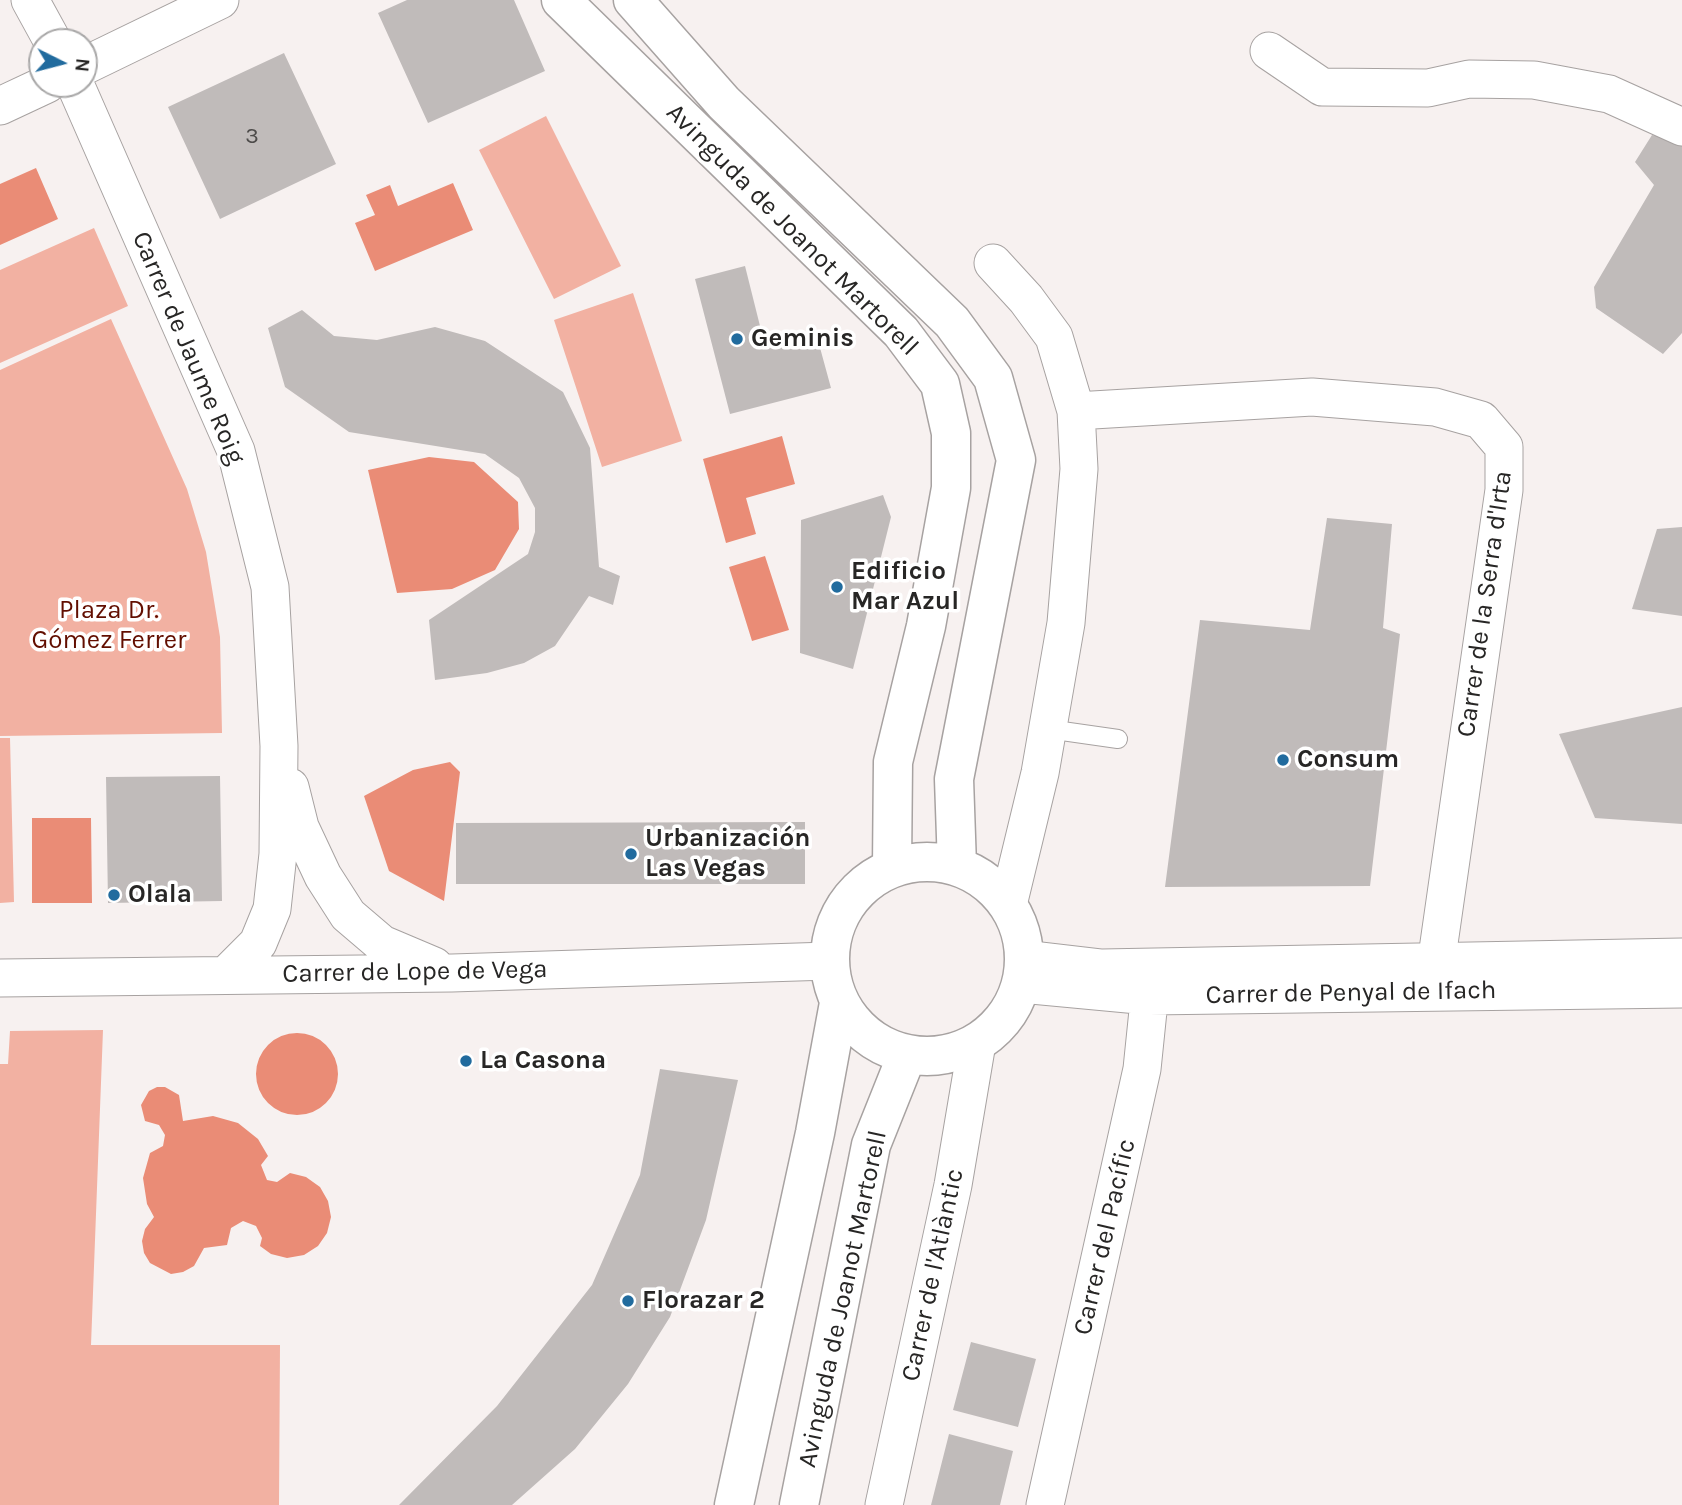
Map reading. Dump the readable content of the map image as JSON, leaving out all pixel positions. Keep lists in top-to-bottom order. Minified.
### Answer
{"streets":{"street":["Avinguda de Joanot Martorell","Carrer de Jaume Roig","Carrer de la Serra d'Irta","Carrer de Lope de Vega","Carrer de Penyal de Ifach","Carrer del Pacífic","Carrer de l'Atlàntic"]},"crossings":[["Avinguda de Joanot Martorell","Carrer de Lope de Vega"],["Avinguda de Joanot Martorell","Carrer de Penyal de Ifach"],["Avinguda de Joanot Martorell","Carrer de l'Atlàntic"],["Carrer de Jaume Roig","Carrer de Lope de Vega"],["Carrer de la Serra d'Irta","Carrer de Penyal de Ifach"],["Carrer de Lope de Vega","Carrer de Penyal de Ifach"],["Carrer de Lope de Vega","Carrer de l'Atlàntic"],["Carrer de Penyal de Ifach","Carrer del Pacífic"],["Carrer de Penyal de Ifach","Carrer de l'Atlàntic"]],"parks":["Plaza Dr. Gómez Ferrer"],"places":["Geminis","Edificio Mar Azul","Consum","Urbanización Las Vegas","Olala","La Casona","Florazar 2"],"house_numbers":["3"],"north":"right"}
